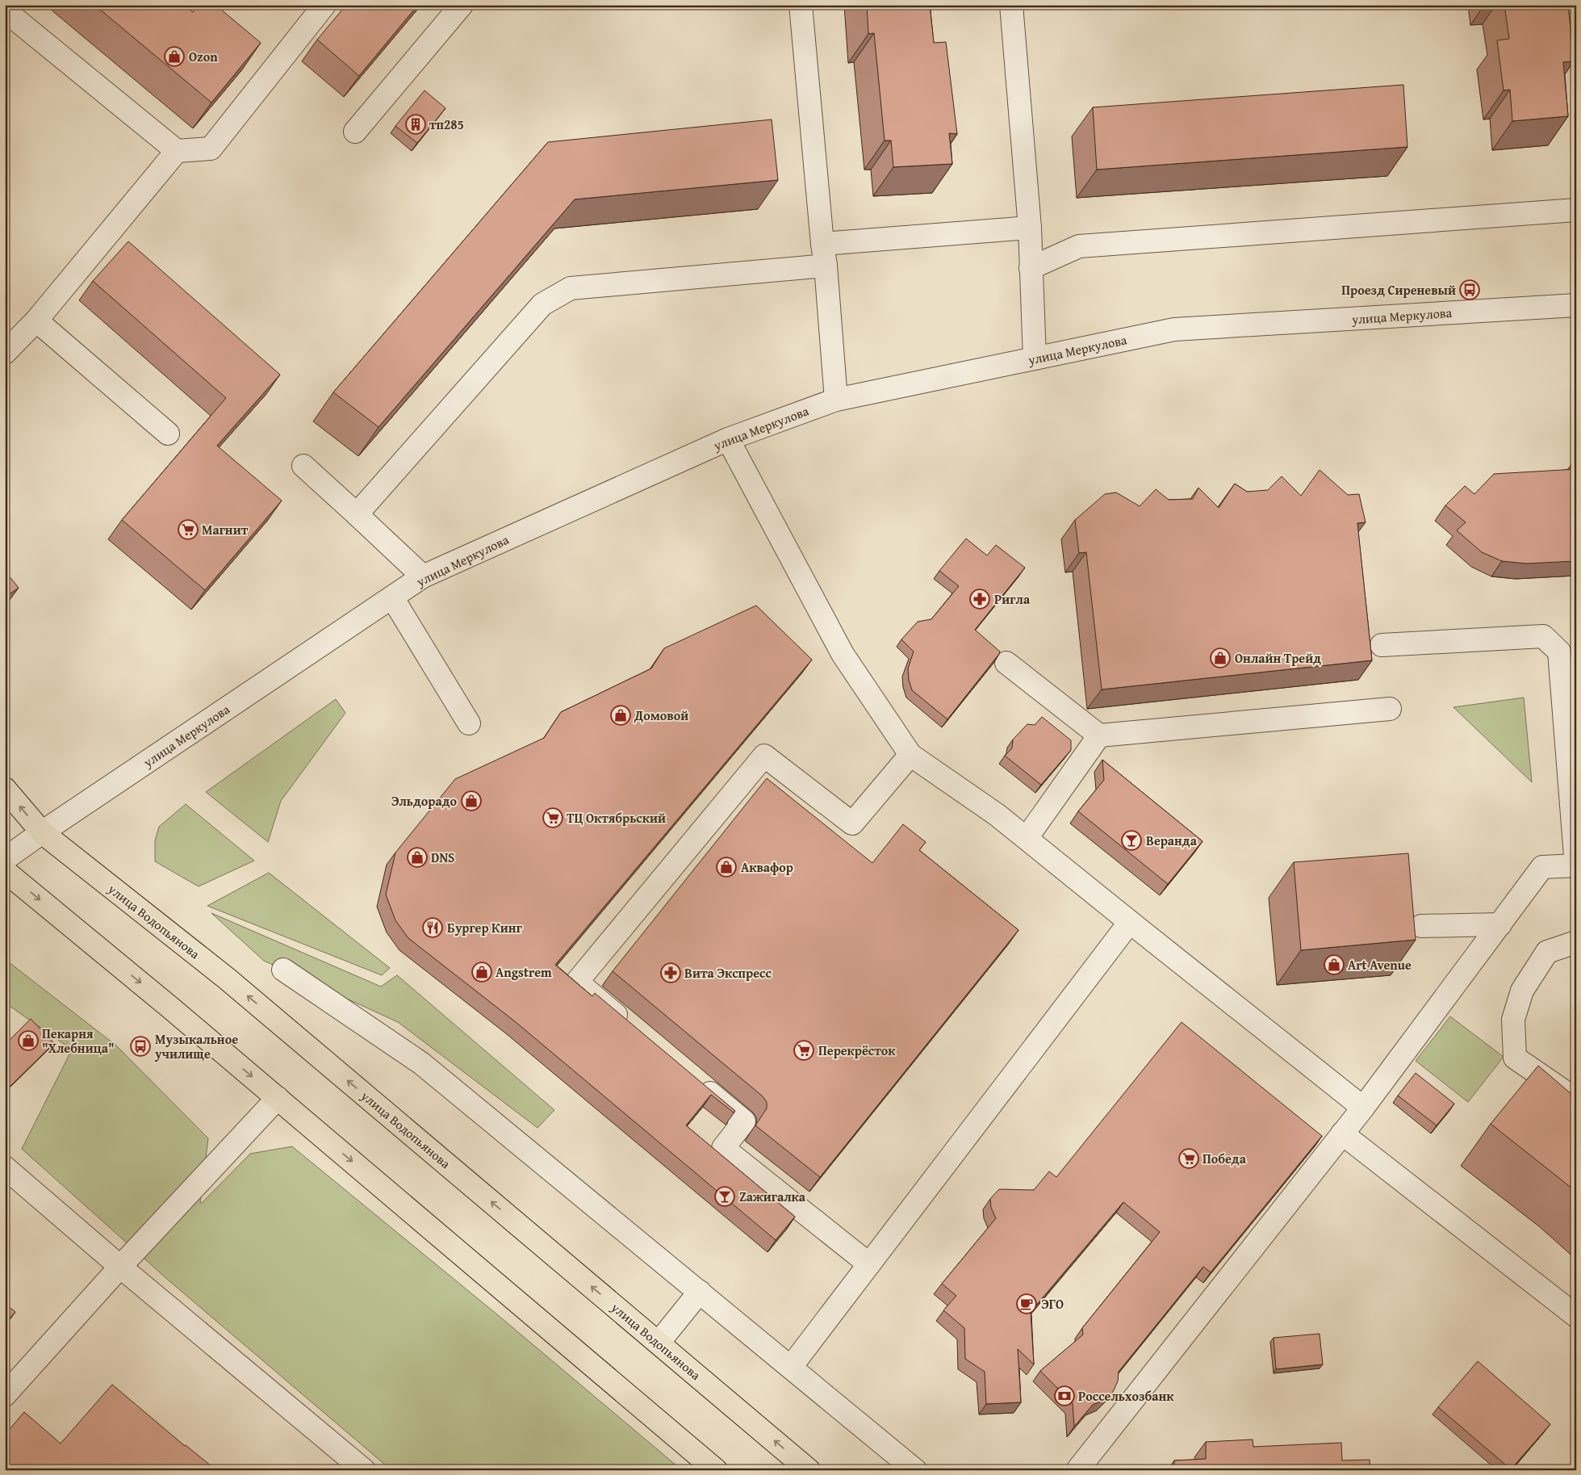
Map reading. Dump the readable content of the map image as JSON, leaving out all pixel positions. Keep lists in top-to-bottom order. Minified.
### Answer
{"streets":{"main road":["улица Водопьянова"],"street":["улица Меркулова"]},"crossings":[["улица Меркулова","улица Водопьянова"]],"places":{"shop":["Ozon","Онлайн Трейд","Домовой","Эльдорадо","DNS","Аквафор","Art Avenue","Angstrem","Пекарня \"Хлебница\""],"building":["тп285"],"bus stop":["Проезд Сиреневый","Музыкальное училище"],"supermarket":["Магнит","ТЦ Октябрьский","Перекрёсток","Победа"],"pharmacy":["Ригла","Вита Экспресс"],"bar":["Веранда","Zажигалка"],"restaurant":["Бургер Кинг"],"cafe":["ЭГО"],"bank":["Россельхозбанк"]}}
